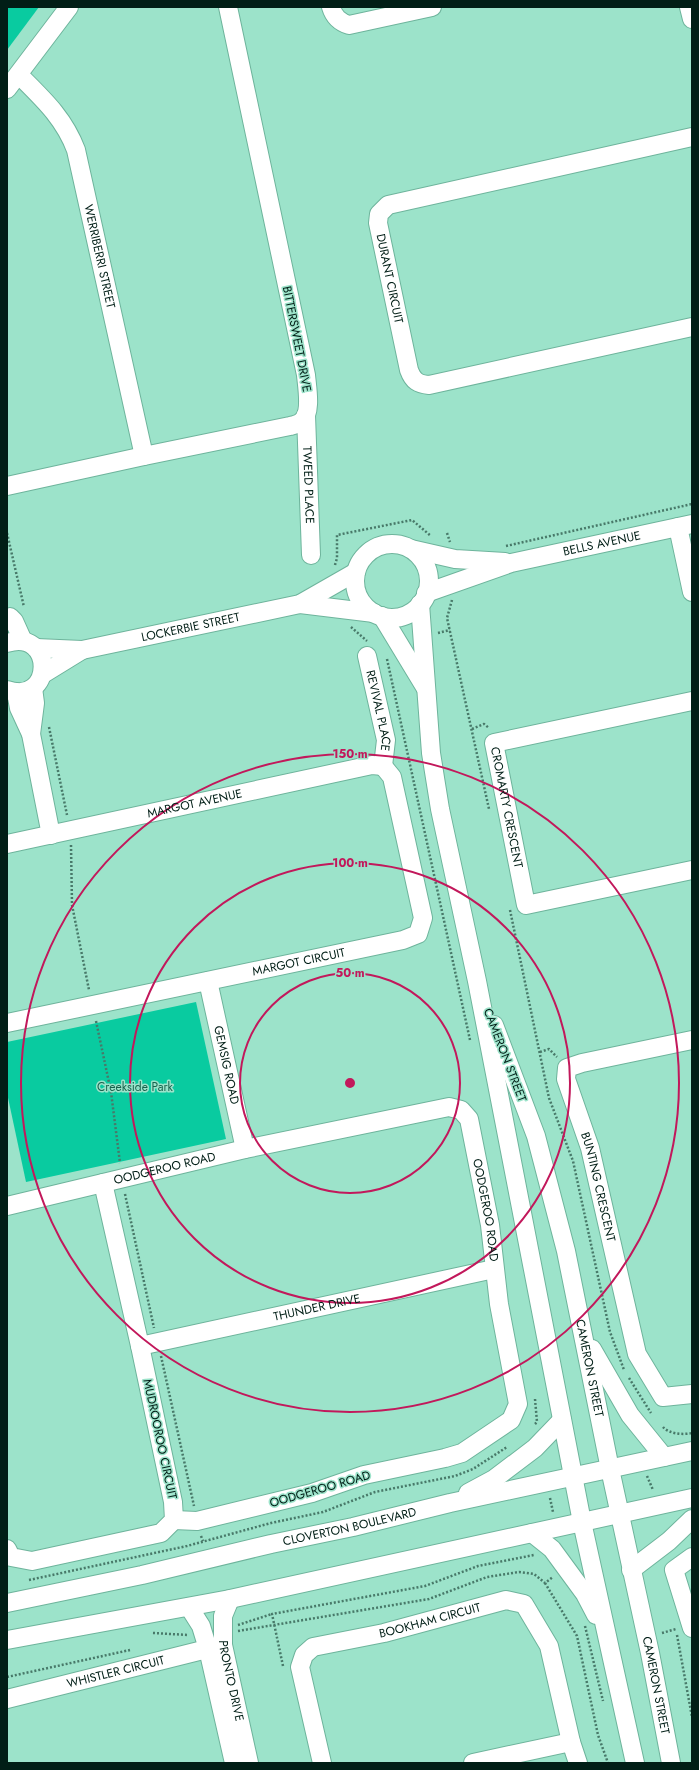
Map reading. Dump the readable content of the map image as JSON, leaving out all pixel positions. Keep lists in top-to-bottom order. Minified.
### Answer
{"streets":{"street":["WERRIBERRI STREET","DURANT CIRCUIT","BITTERSWEET DRIVE","TWEED PLACE","BELLS AVENUE","LOCKERBIE STREET","REVIVAL PLACE","MARGOT AVENUE","CROMARTY CRESCENT","MARGOT CIRCUIT","CAMERON STREET","GEMSIG ROAD","OODGEROO ROAD","BUNTING CRESCENT","THUNDER DRIVE","MUDROOROO CIRCUIT","CLOVERTON BOULEVARD","BOOKHAM CIRCUIT","WHISTLER CIRCUIT","PRONTO DRIVE"]},"crossings":[["BITTERSWEET DRIVE","TWEED PLACE"],["REVIVAL PLACE","MARGOT AVENUE"],["REVIVAL PLACE","MARGOT CIRCUIT"],["MARGOT AVENUE","MARGOT CIRCUIT"],["MARGOT CIRCUIT","GEMSIG ROAD"],["CAMERON STREET","CLOVERTON BOULEVARD"],["GEMSIG ROAD","OODGEROO ROAD"],["OODGEROO ROAD","THUNDER DRIVE"],["OODGEROO ROAD","MUDROOROO CIRCUIT"],["THUNDER DRIVE","MUDROOROO CIRCUIT"],["WHISTLER CIRCUIT","PRONTO DRIVE"]],"parks":["Creekside Park"],"rings":["150 m","100 m","50 m"]}
